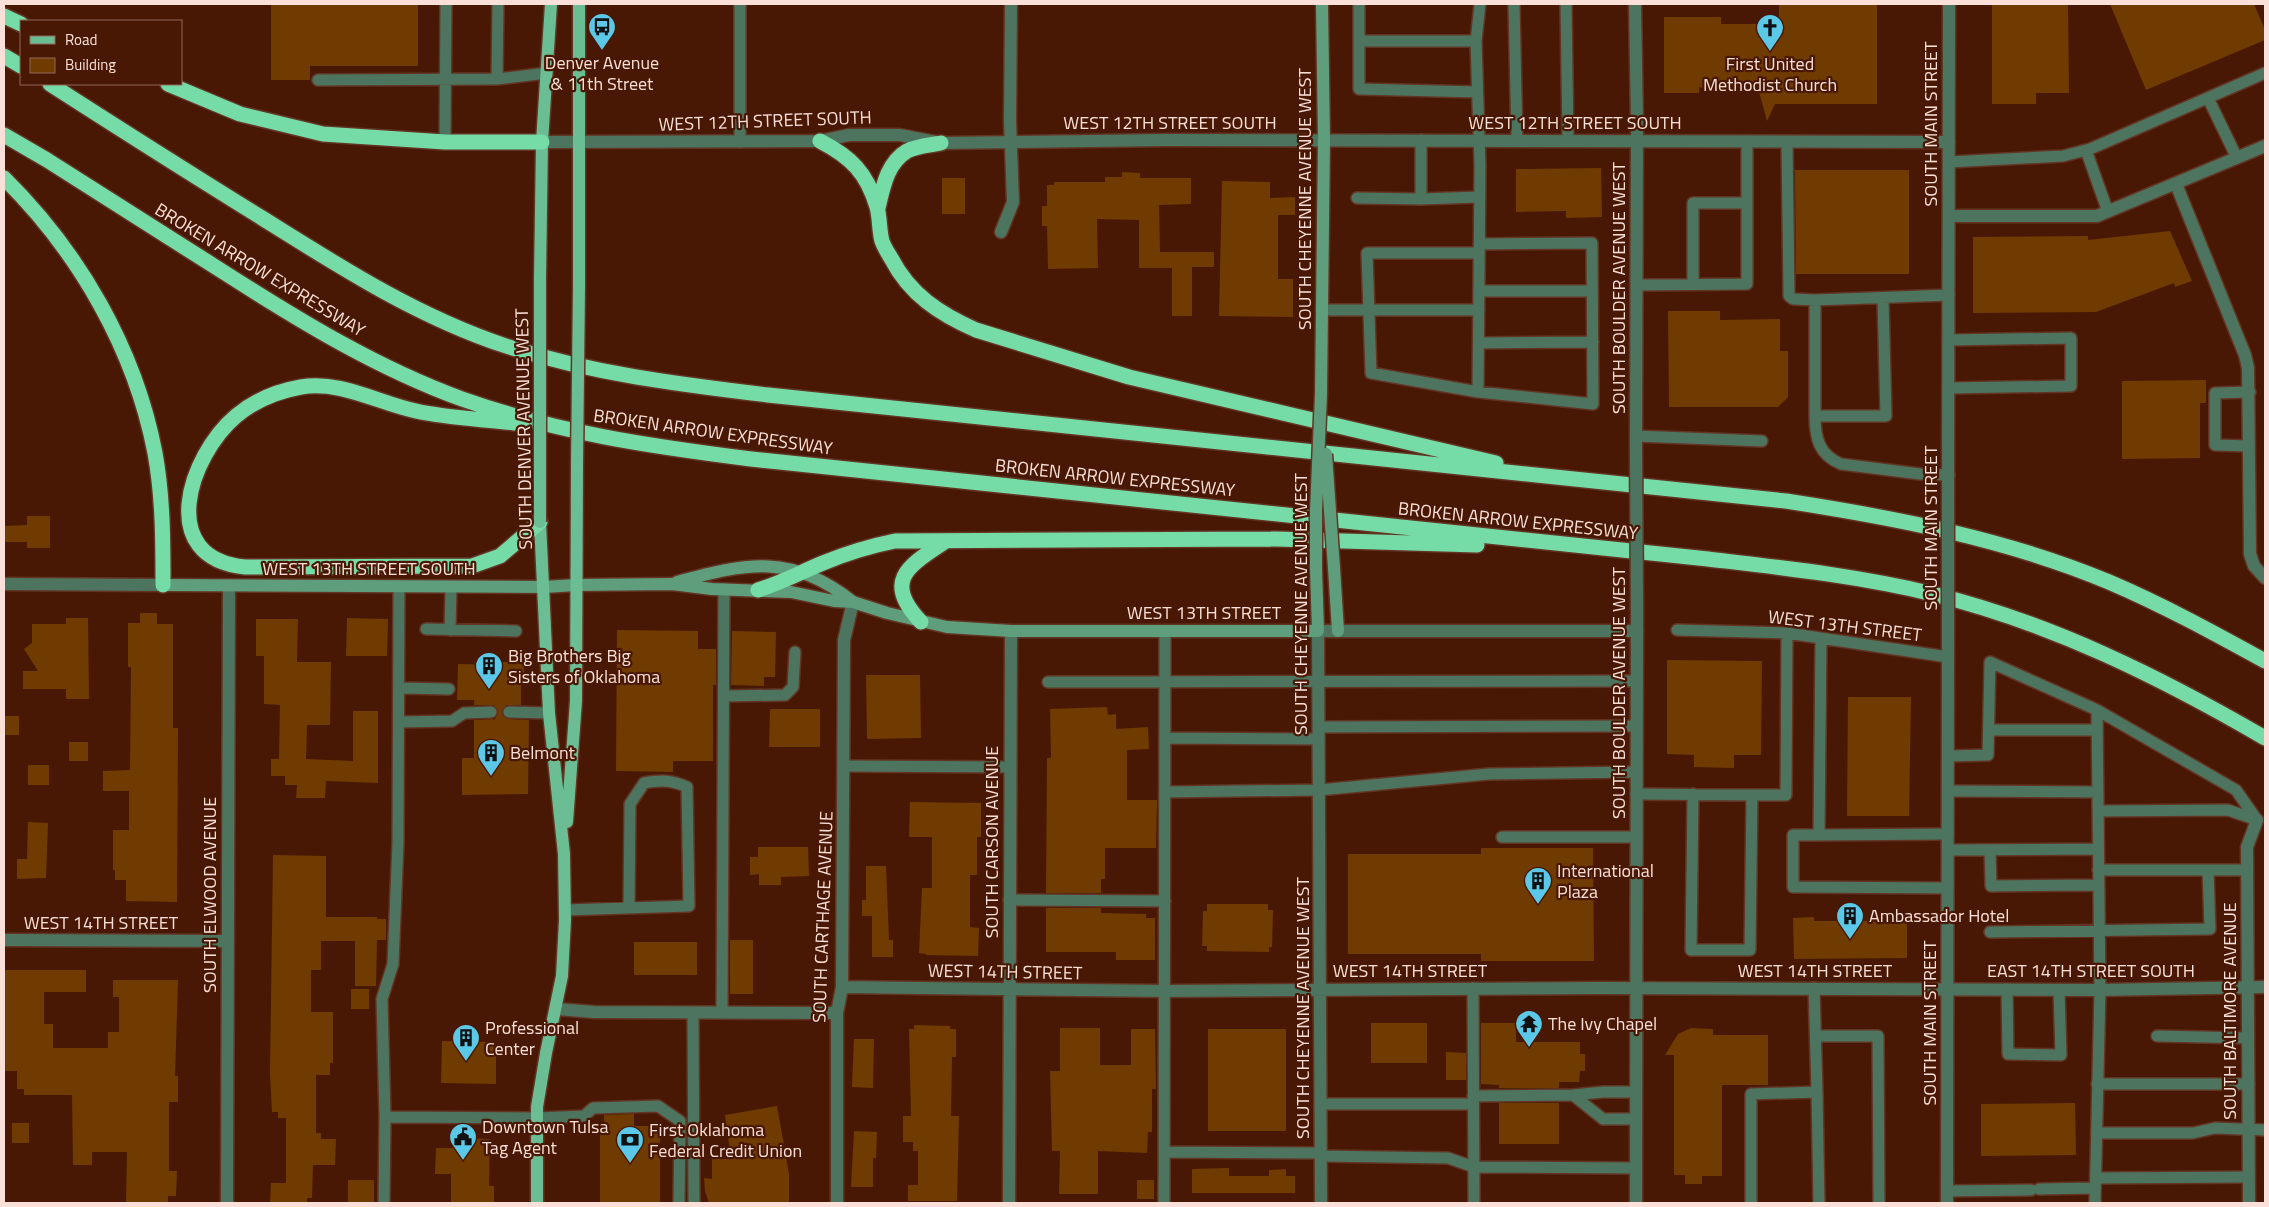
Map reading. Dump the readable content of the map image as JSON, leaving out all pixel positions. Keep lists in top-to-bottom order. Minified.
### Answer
{"streets":{"highway":["BROKEN ARROW EXPRESSWAY"],"main road":["SOUTH CHEYENNE AVENUE WEST","SOUTH DENVER AVENUE WEST","WEST 13TH STREET SOUTH","WEST 13TH STREET"],"street":["WEST 12TH STREET SOUTH","SOUTH MAIN STREET","SOUTH BOULDER AVENUE WEST","SOUTH CARSON AVENUE","SOUTH ELWOOD AVENUE","SOUTH CARTHAGE AVENUE","WEST 14TH STREET","EAST 14TH STREET SOUTH","SOUTH BALTIMORE AVENUE"]},"crossings":[["WEST 12TH STREET SOUTH","SOUTH MAIN STREET"],["WEST 12TH STREET SOUTH","SOUTH CHEYENNE AVENUE WEST"],["WEST 12TH STREET SOUTH","SOUTH BOULDER AVENUE WEST"],["WEST 12TH STREET SOUTH","SOUTH DENVER AVENUE WEST"],["SOUTH MAIN STREET","WEST 13TH STREET"],["SOUTH MAIN STREET","WEST 14TH STREET"],["SOUTH MAIN STREET","EAST 14TH STREET SOUTH"],["SOUTH CHEYENNE AVENUE WEST","WEST 13TH STREET"],["SOUTH CHEYENNE AVENUE WEST","WEST 14TH STREET"],["SOUTH BOULDER AVENUE WEST","WEST 13TH STREET"],["SOUTH BOULDER AVENUE WEST","WEST 14TH STREET"],["SOUTH DENVER AVENUE WEST","WEST 13TH STREET SOUTH"],["WEST 13TH STREET SOUTH","SOUTH ELWOOD AVENUE"],["WEST 13TH STREET","SOUTH CARSON AVENUE"],["SOUTH CARSON AVENUE","WEST 14TH STREET"],["SOUTH ELWOOD AVENUE","WEST 14TH STREET"],["SOUTH CARTHAGE AVENUE","WEST 14TH STREET"],["WEST 14TH STREET","EAST 14TH STREET SOUTH"],["EAST 14TH STREET SOUTH","SOUTH BALTIMORE AVENUE"]],"places":{"bus stop":["Denver Avenue & 11th Street"],"church":["First United Methodist Church"],"building":["Big Brothers Big Sisters of Oklahoma","Belmont","International Plaza","Ambassador Hotel","Professional Center"],"temple":["The Ivy Chapel"],"public building":["Downtown Tulsa Tag Agent"],"bank":["First Oklahoma Federal Credit Union"]},"legend":["Road","Building"]}
